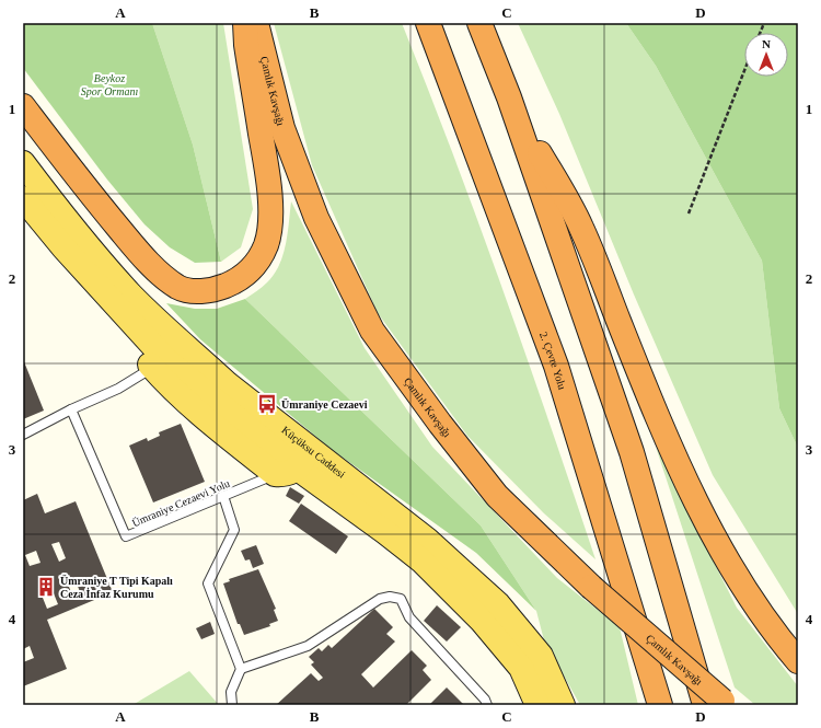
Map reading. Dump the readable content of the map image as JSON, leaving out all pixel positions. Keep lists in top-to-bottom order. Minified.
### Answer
{"streets":{"highway":["Çamlık Kavşağı","2. Çevre Yolu"],"main road":["Küçüksu Caddesi"],"lane":["Ümraniye Cezaevi Yolu"]},"parks":["Beykoz Spor Ormanı"],"places":{"bus stop":["Ümraniye Cezaevi"],"building":["Ümraniye T Tipi Kapalı Ceza İnfaz Kurumu"]},"north":"top","grid":{"columns":["A","B","C","D"],"rows":["1","2","3","4"]}}
